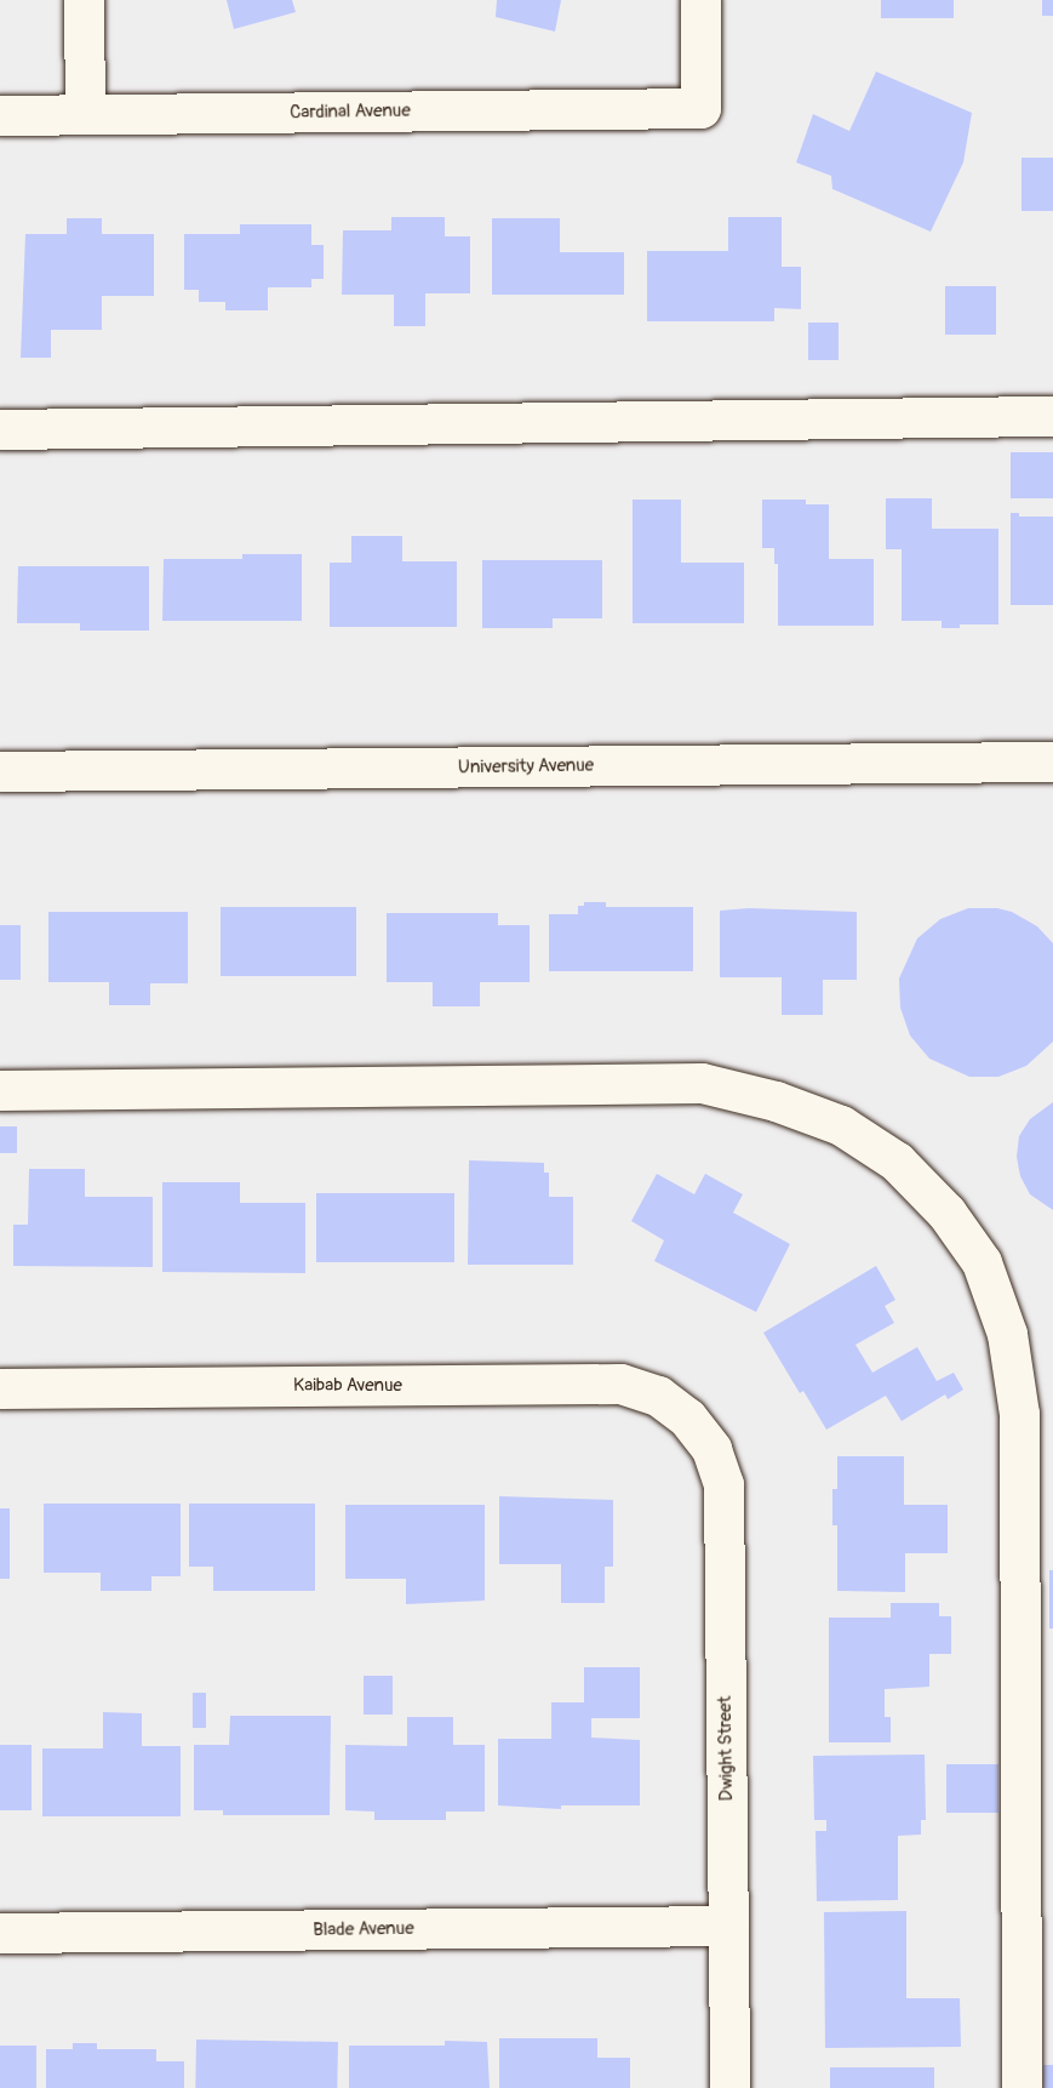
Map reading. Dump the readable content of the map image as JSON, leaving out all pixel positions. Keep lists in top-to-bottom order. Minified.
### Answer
{"streets":{"street":["Cardinal Avenue","University Avenue","Kaibab Avenue","Dwight Street","Blade Avenue"]},"crossings":[["Kaibab Avenue","Dwight Street"],["Dwight Street","Blade Avenue"]]}
